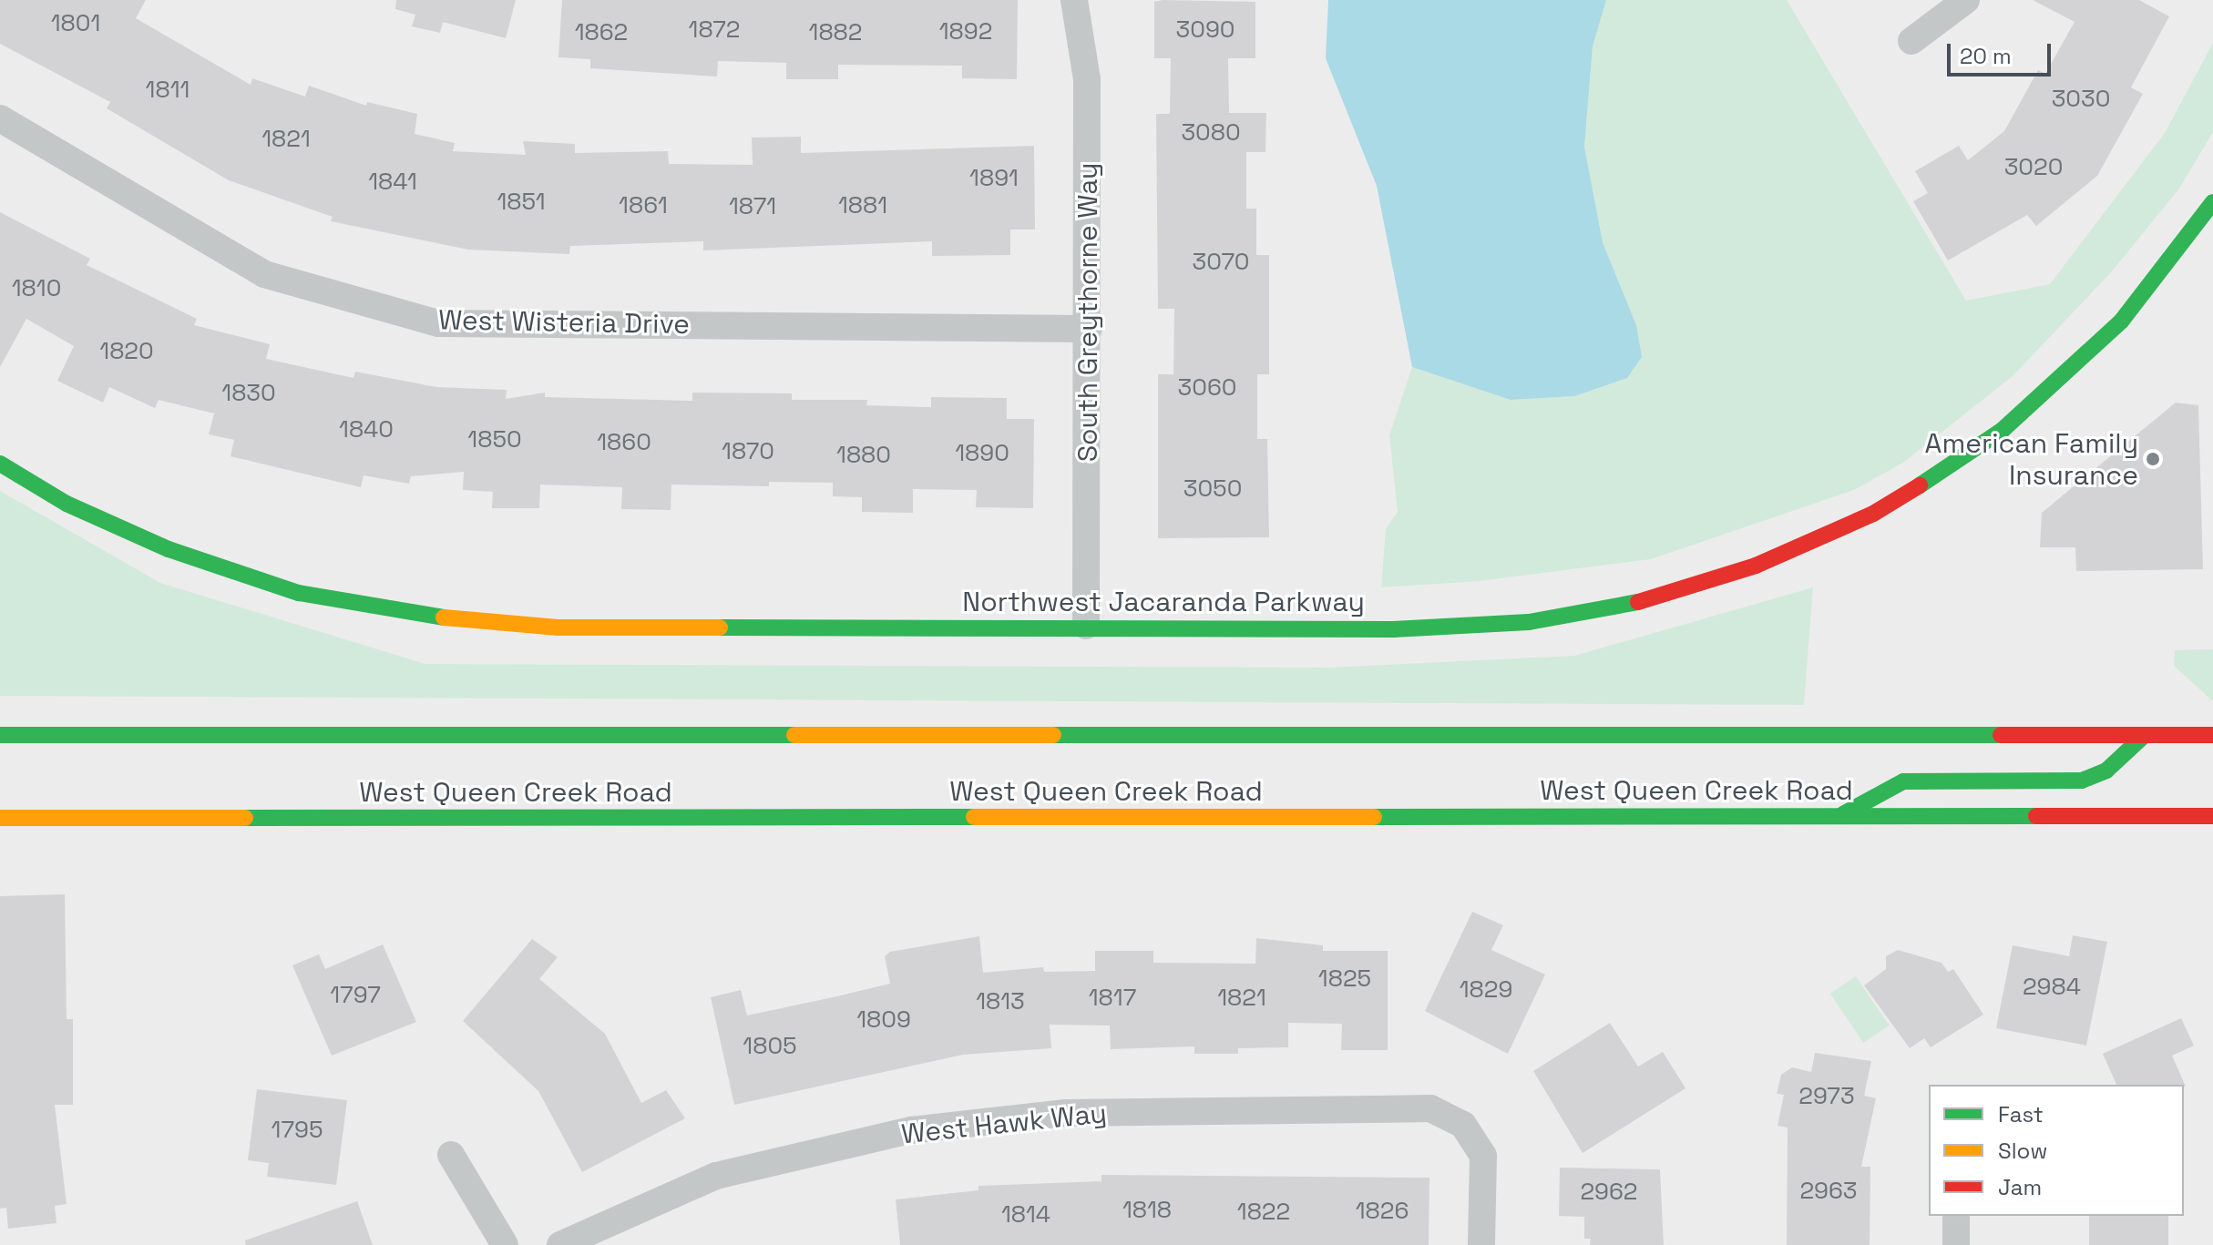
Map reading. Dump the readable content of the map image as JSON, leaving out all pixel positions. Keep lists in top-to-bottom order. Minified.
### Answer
{"streets":{"main road":["Northwest Jacaranda Parkway","West Queen Creek Road"],"street":["South Greythorne Way","West Wisteria Drive","West Hawk Way"]},"crossings":[["South Greythorne Way","West Wisteria Drive"],["South Greythorne Way","Northwest Jacaranda Parkway"]],"places":["American Family Insurance"],"house_numbers":["1801","1872","3090","1892","1862","1882","1811","3030","3080","1821","3020","1891","1841","1851","1861","1881","1871","3070","1810","1820","3060","1830","1840","1850","1860","1870","1890","1880","3050","1825","2984","1829","1797","1817","1821","1813","1809","1805","2973","1795","2963","2962","1818","1826","1822","1814"],"legend":["Fast","Slow","Jam"],"scale_bar":"20 m"}
